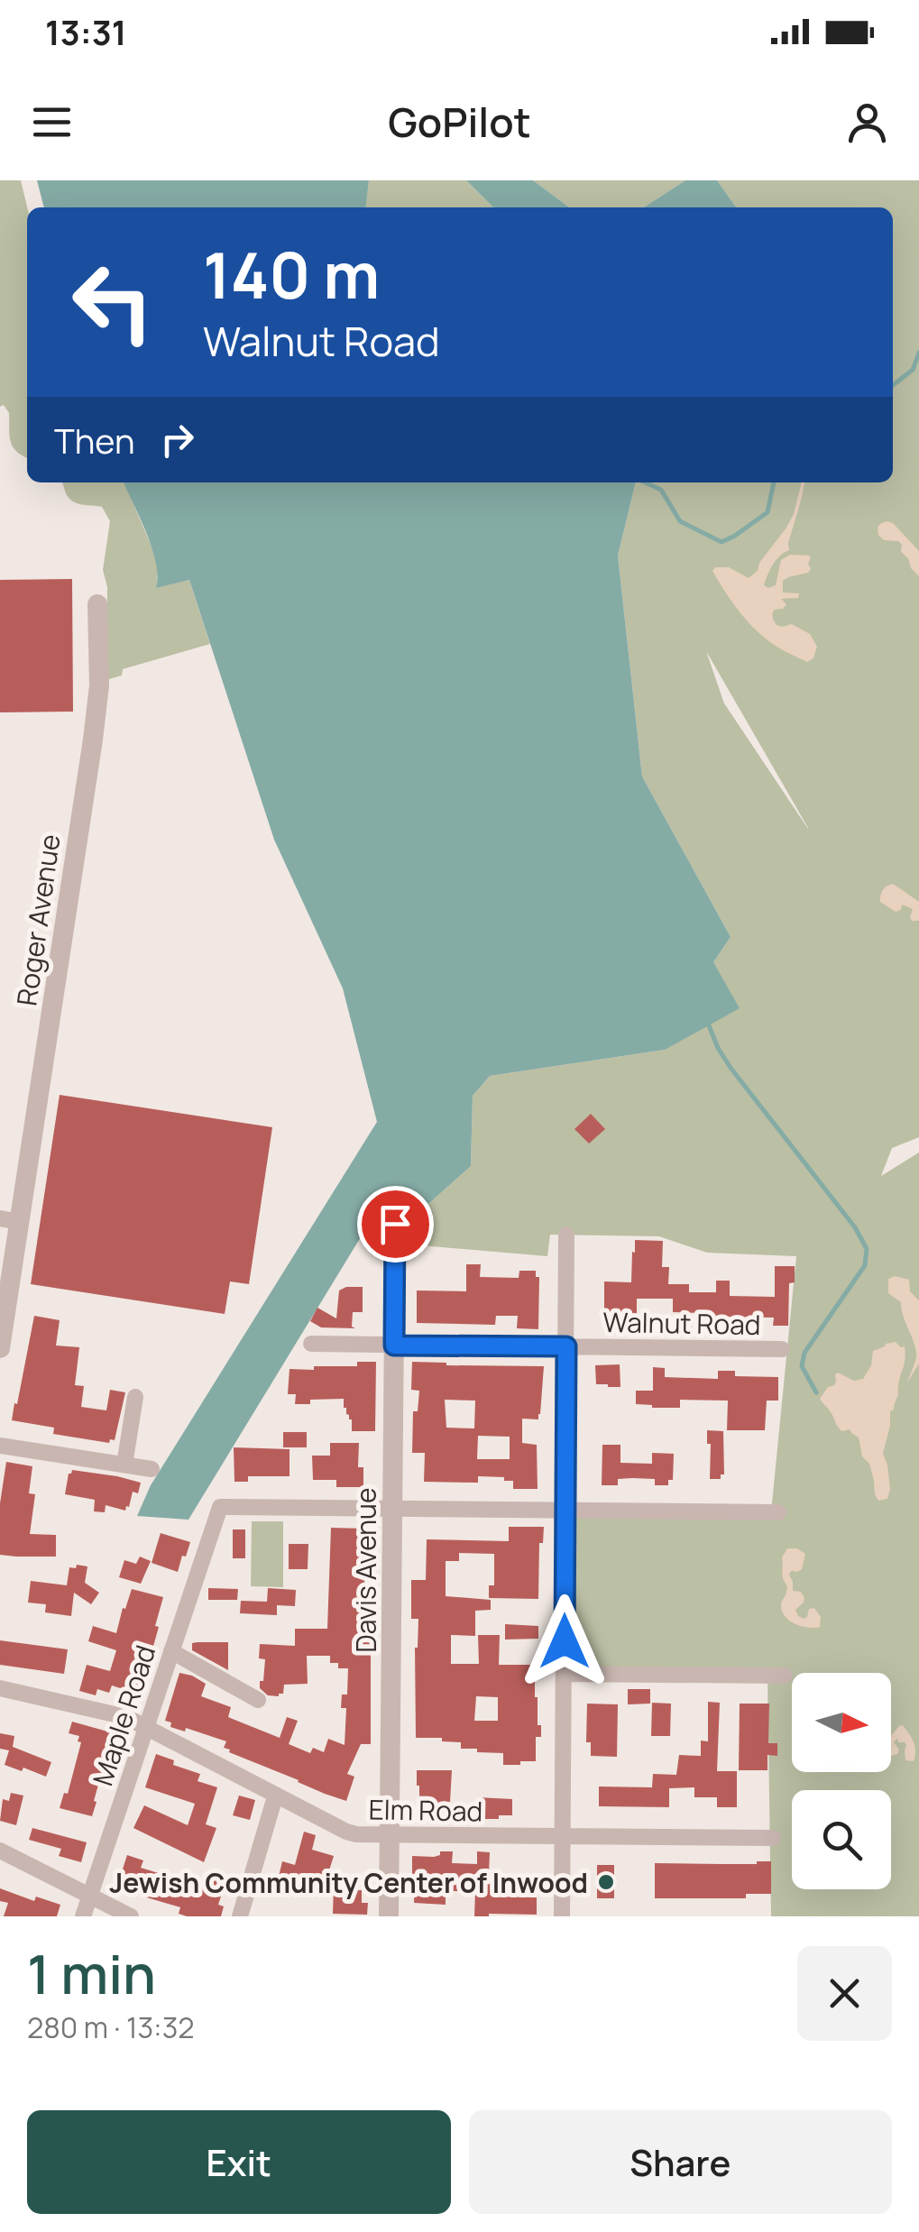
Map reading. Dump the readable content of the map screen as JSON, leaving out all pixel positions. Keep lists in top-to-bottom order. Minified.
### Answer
{"streets":{"street":["Roger Avenue","Walnut Road","Davis Avenue","Maple Road","Elm Road"]},"crossings":[["Walnut Road","Davis Avenue"],["Davis Avenue","Maple Road"],["Davis Avenue","Elm Road"],["Maple Road","Elm Road"]],"places":["Jewish Community Center of Inwood"],"north":"right","page":{"status":"13:31","header":"GoPilot","turn":["140 m","Walnut Road"],"then":"Then","heading":["1 min","280 m · 13:32"],"buttons":["Exit","Share"]}}
